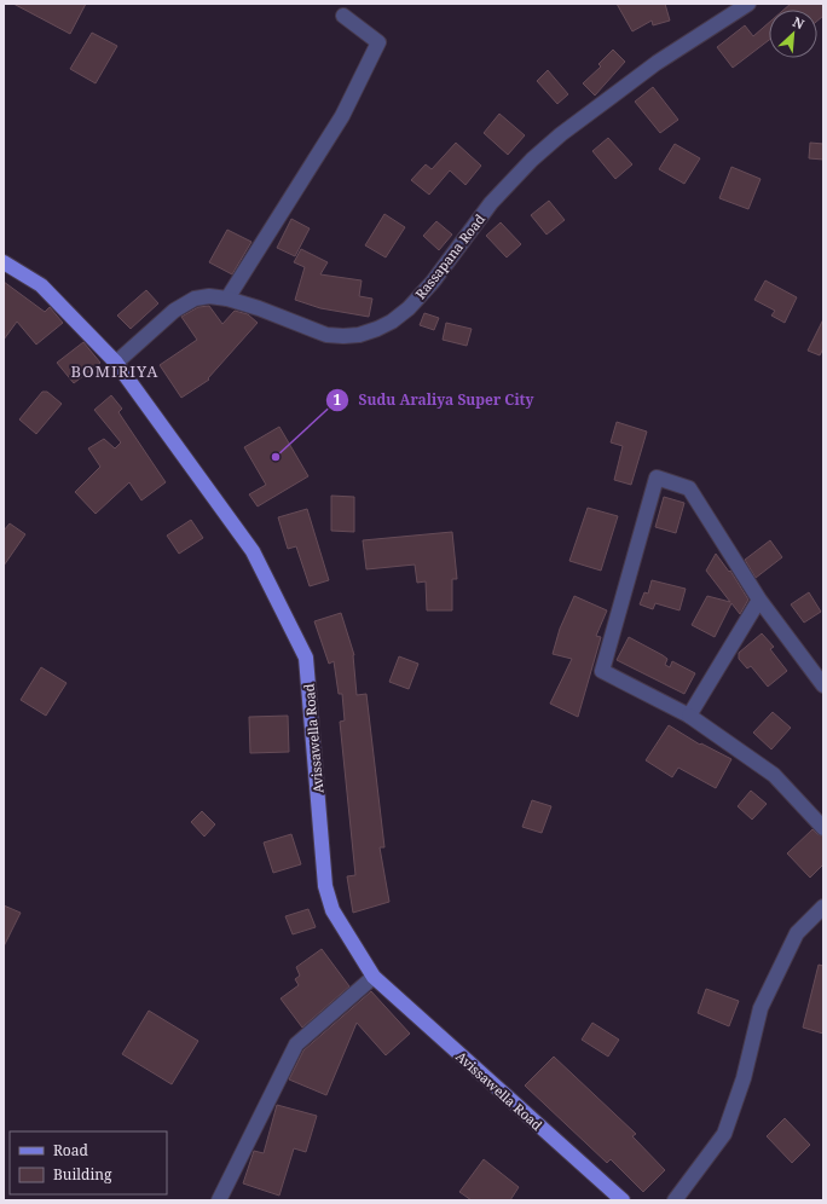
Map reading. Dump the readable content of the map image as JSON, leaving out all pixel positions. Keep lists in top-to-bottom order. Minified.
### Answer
{"streets":{"main road":["Avissawella Road"],"street":["Rassapana Road"]},"crossings":[["Rassapana Road","Avissawella Road"]],"districts":["BOMIRIYA"],"places":["Sudu Araliya Super City"],"legend":["Road","Building"],"north":"top right"}
